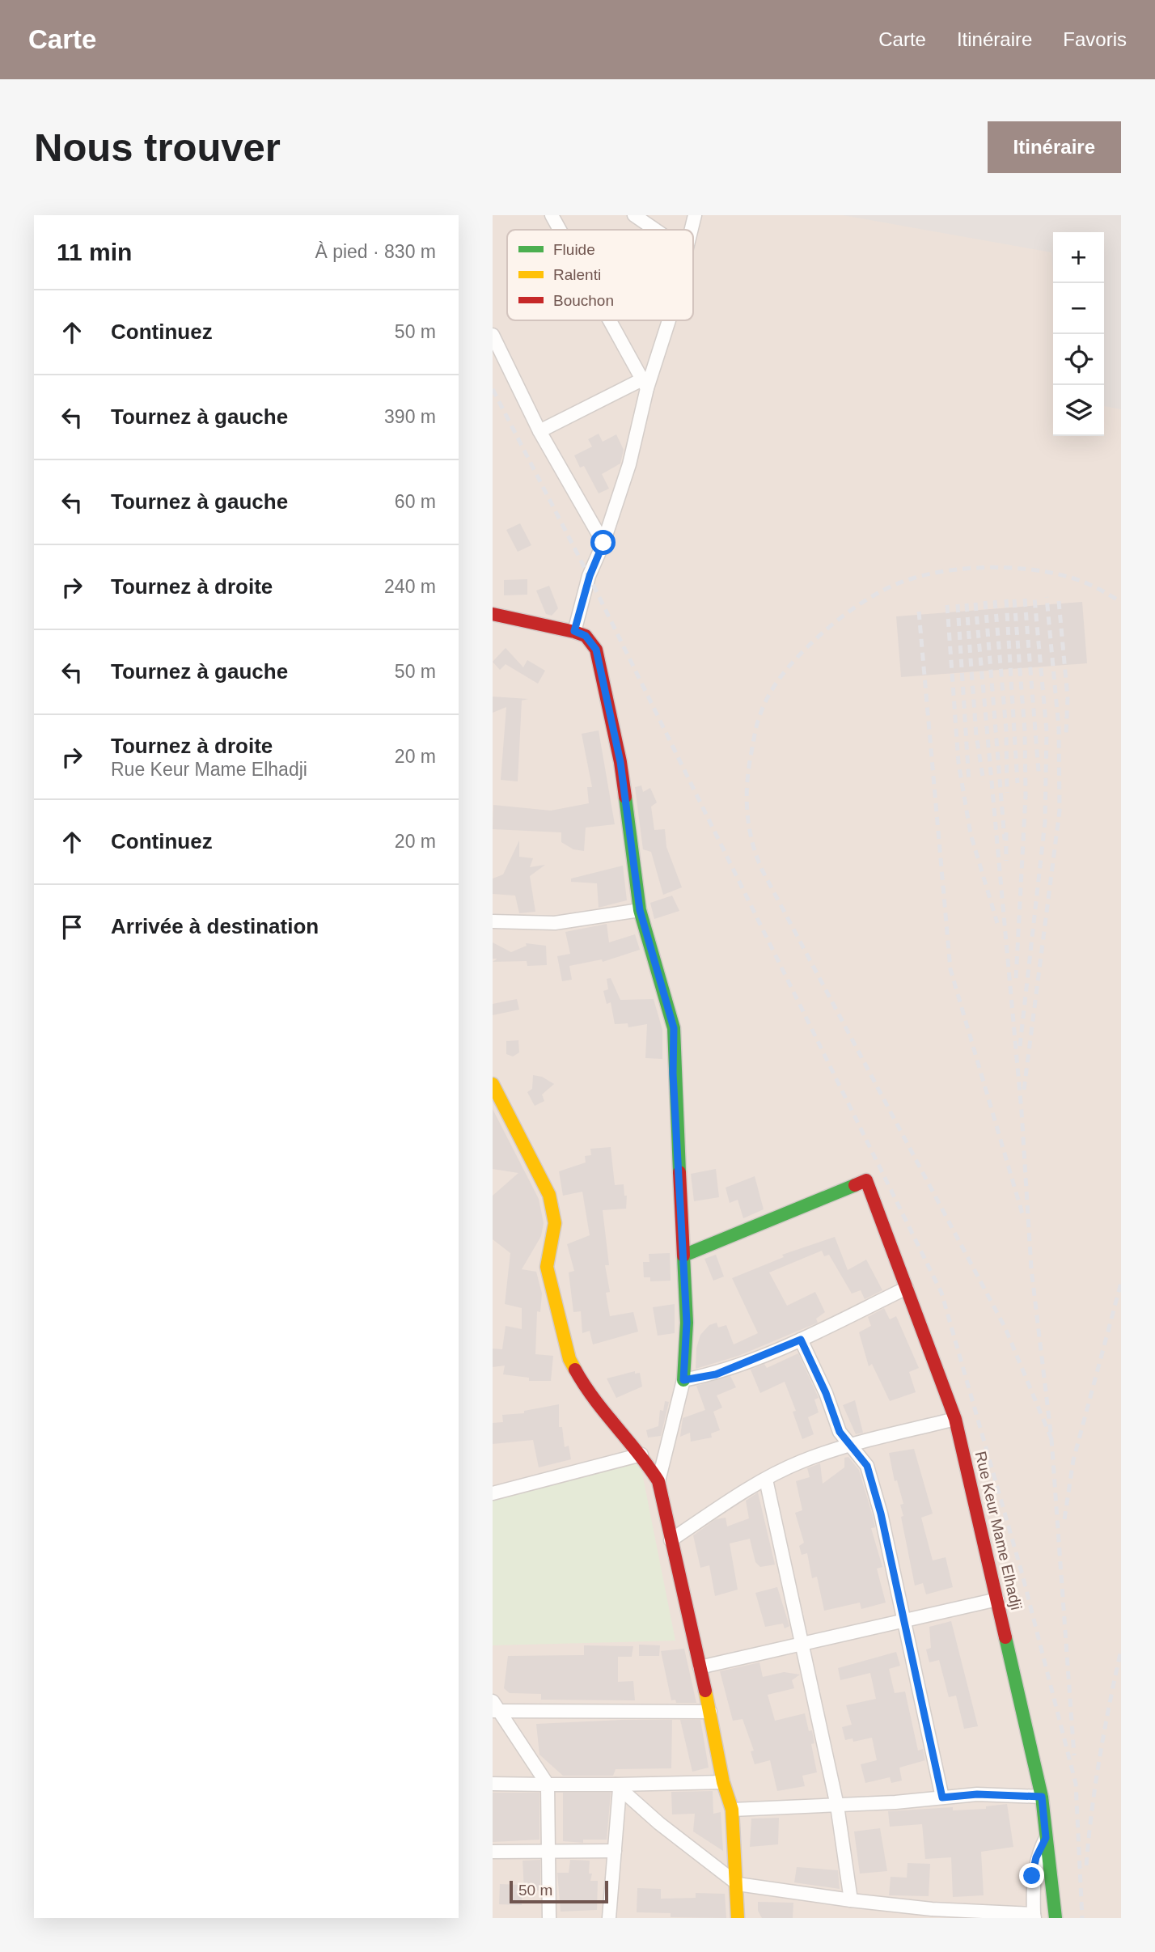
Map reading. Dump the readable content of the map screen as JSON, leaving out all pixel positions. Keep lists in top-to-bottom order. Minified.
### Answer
{"streets":{"street":["Rue Keur Mame Elhadji"]},"legend":["Fluide","Ralenti","Bouchon"],"scale_bar":"50 m","page":{"header":"Carte","nav":["Carte","Itinéraire","Favoris"],"buttons":"Itinéraire","title":"Nous trouver","heading":["11 min","À pied · 830 m"],"map_buttons":["+","−"],"list":[["Continuez","50 m"],["Tournez à gauche","390 m"],["Tournez à gauche","60 m"],["Tournez à droite","240 m"],["Tournez à gauche","50 m"],["Tournez à droite","Rue Keur Mame Elhadji","20 m"],["Continuez","20 m"],"Arrivée à destination"],"scale":"50 m"}}
